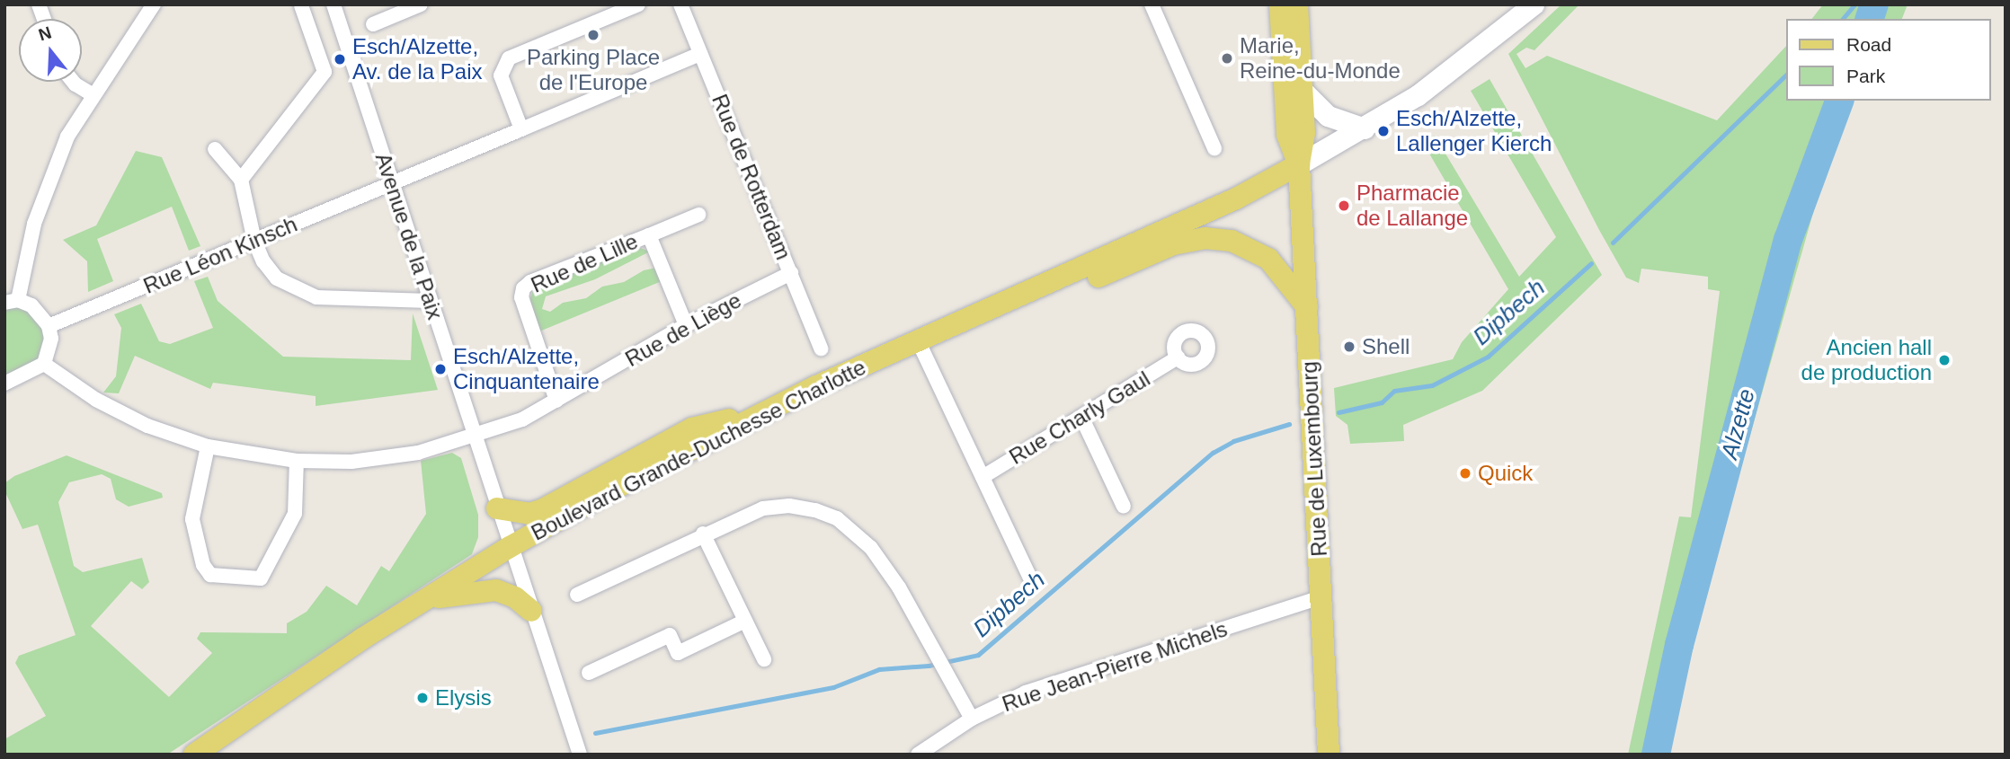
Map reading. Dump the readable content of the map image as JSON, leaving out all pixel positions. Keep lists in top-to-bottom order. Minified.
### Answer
{"streets":{"main road":["Boulevard Grande-Duchesse Charlotte","Rue de Luxembourg"],"street":["Rue de Rotterdam","Avenue de la Paix","Rue Léon Kinsch","Rue de Lille","Rue de Liège","Rue Charly Gaul","Rue Jean-Pierre Michels"]},"crossings":[["Rue de Rotterdam","Rue Léon Kinsch"],["Rue de Rotterdam","Rue de Liège"],["Avenue de la Paix","Rue Léon Kinsch"],["Avenue de la Paix","Rue de Liège"],["Avenue de la Paix","Boulevard Grande-Duchesse Charlotte"],["Rue de Lille","Rue de Liège"],["Boulevard Grande-Duchesse Charlotte","Rue de Luxembourg"],["Rue de Luxembourg","Rue Jean-Pierre Michels"]],"water":["Dipbech","Alzette"],"places":["Parking Place de l'Europe","Marie, Reine-du-Monde","Esch/Alzette, Av. de la Paix","Esch/Alzette, Lallenger Kierch","Pharmacie de Lallange","Shell","Ancien hall de production","Esch/Alzette, Cinquantenaire","Quick","Elysis"],"legend":["Road","Park"],"north":"top"}
